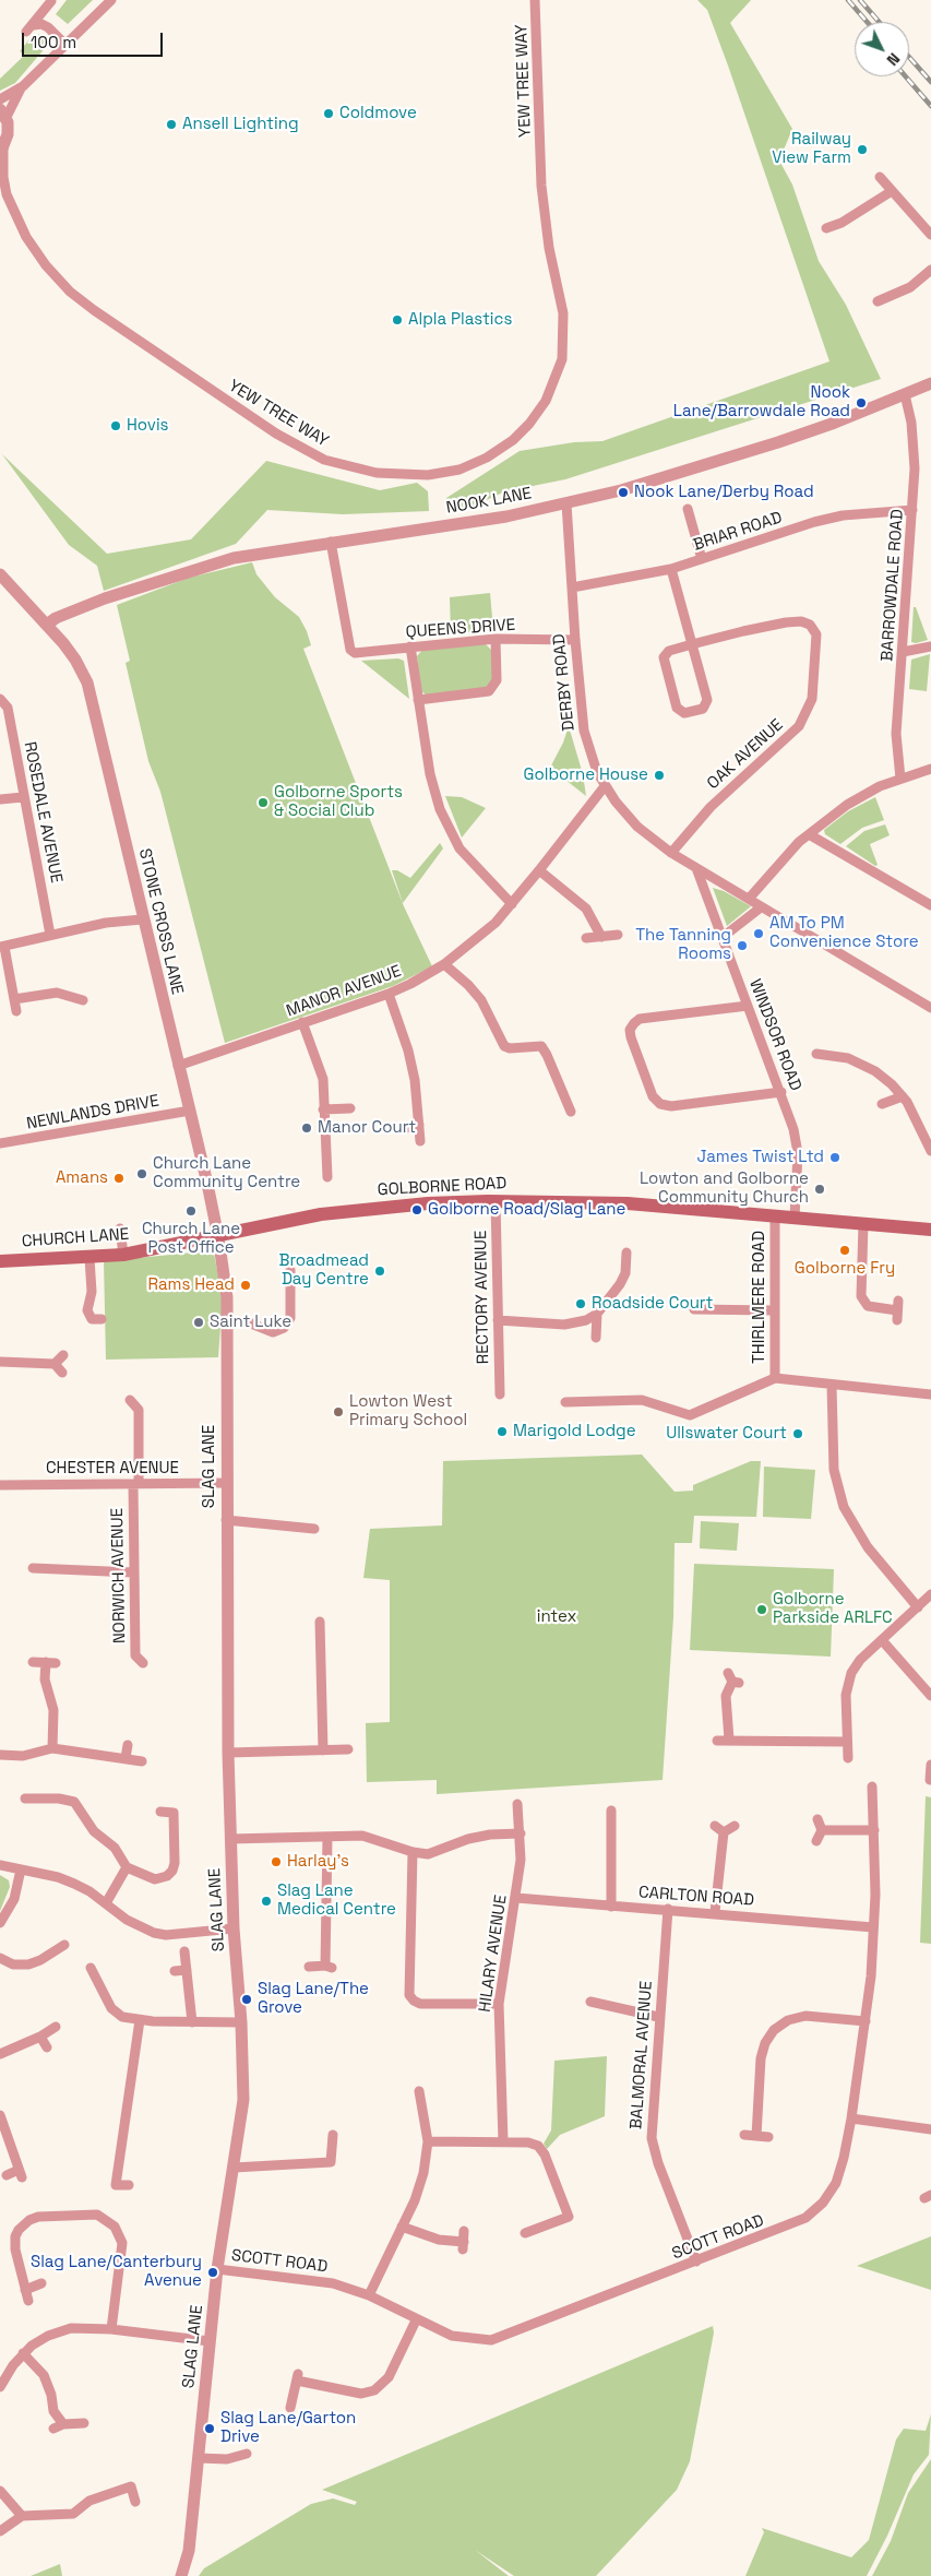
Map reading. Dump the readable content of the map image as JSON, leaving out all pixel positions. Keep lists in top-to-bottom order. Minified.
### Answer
{"streets":{"main road":["GOLBORNE ROAD","CHURCH LANE"],"street":["YEW TREE WAY","NOOK LANE","BRIAR ROAD","BARROWDALE ROAD","QUEENS DRIVE","DERBY ROAD","OAK AVENUE","ROSEDALE AVENUE","STONE CROSS LANE","MANOR AVENUE","WINDSOR ROAD","NEWLANDS DRIVE","RECTORY AVENUE","THIRLMERE ROAD","SLAG LANE","CHESTER AVENUE","NORWICH AVENUE","CARLTON ROAD","HILARY AVENUE","BALMORAL AVENUE","SCOTT ROAD"]},"crossings":[["NOOK LANE","BARROWDALE ROAD"],["NOOK LANE","QUEENS DRIVE"],["NOOK LANE","DERBY ROAD"],["NOOK LANE","STONE CROSS LANE"],["BRIAR ROAD","BARROWDALE ROAD"],["BRIAR ROAD","DERBY ROAD"],["QUEENS DRIVE","DERBY ROAD"],["DERBY ROAD","OAK AVENUE"],["DERBY ROAD","MANOR AVENUE"],["DERBY ROAD","WINDSOR ROAD"],["STONE CROSS LANE","MANOR AVENUE"],["STONE CROSS LANE","NEWLANDS DRIVE"],["STONE CROSS LANE","GOLBORNE ROAD"],["STONE CROSS LANE","CHURCH LANE"],["STONE CROSS LANE","SLAG LANE"],["WINDSOR ROAD","GOLBORNE ROAD"],["GOLBORNE ROAD","CHURCH LANE"],["GOLBORNE ROAD","RECTORY AVENUE"],["GOLBORNE ROAD","THIRLMERE ROAD"],["GOLBORNE ROAD","SLAG LANE"],["CHURCH LANE","SLAG LANE"],["SLAG LANE","CHESTER AVENUE"],["SLAG LANE","SCOTT ROAD"],["CHESTER AVENUE","NORWICH AVENUE"],["CARLTON ROAD","HILARY AVENUE"],["CARLTON ROAD","BALMORAL AVENUE"],["CARLTON ROAD","SCOTT ROAD"],["BALMORAL AVENUE","SCOTT ROAD"]],"parks":["intex"],"places":["Coldmove","Ansell Lighting","Railway View Farm","Alpla Plastics","Nook Lane/Barrowdale Road","Hovis","Nook Lane/Derby Road","Golborne House","Golborne Sports & Social Club","AM To PM Convenience Store","The Tanning Rooms","Manor Court","James Twist Ltd","Church Lane Community Centre","Amans","Lowton and Golborne Community Church","Golborne Road/Slag Lane","Church Lane Post Office","Golborne Fry","Broadmead Day Centre","Rams Head","Roadside Court","Saint Luke","Lowton West Primary School","Marigold Lodge","Ullswater Court","Golborne Parkside ARLFC","Harlay's","Slag Lane Medical Centre","Slag Lane/The Grove","Slag Lane/Canterbury Avenue","Slag Lane/Garton Drive"],"scale_bar":"100 m","north":"bottom right"}
